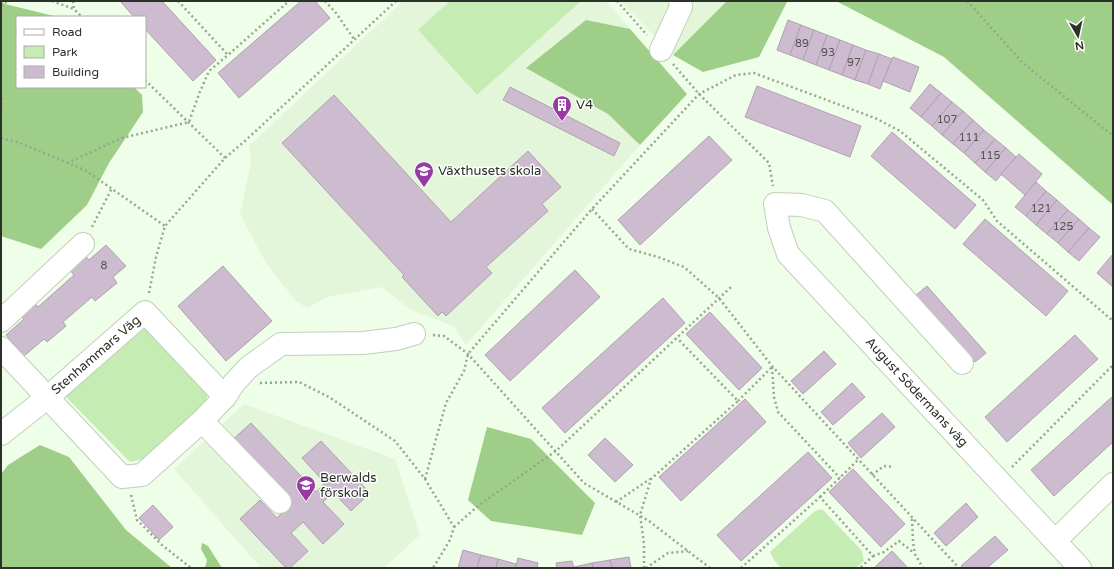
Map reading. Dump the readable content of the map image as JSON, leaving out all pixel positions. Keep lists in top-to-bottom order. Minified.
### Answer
{"streets":{"street":["Stenhammars Väg","August Södermans väg"]},"places":{"building":["V4"],"school or university":["Växthusets skola","Berwalds förskola"]},"house_numbers":["89","93","97","107","111","115","121","125","8"],"legend":["Road","Park","Building"],"north":"bottom"}
